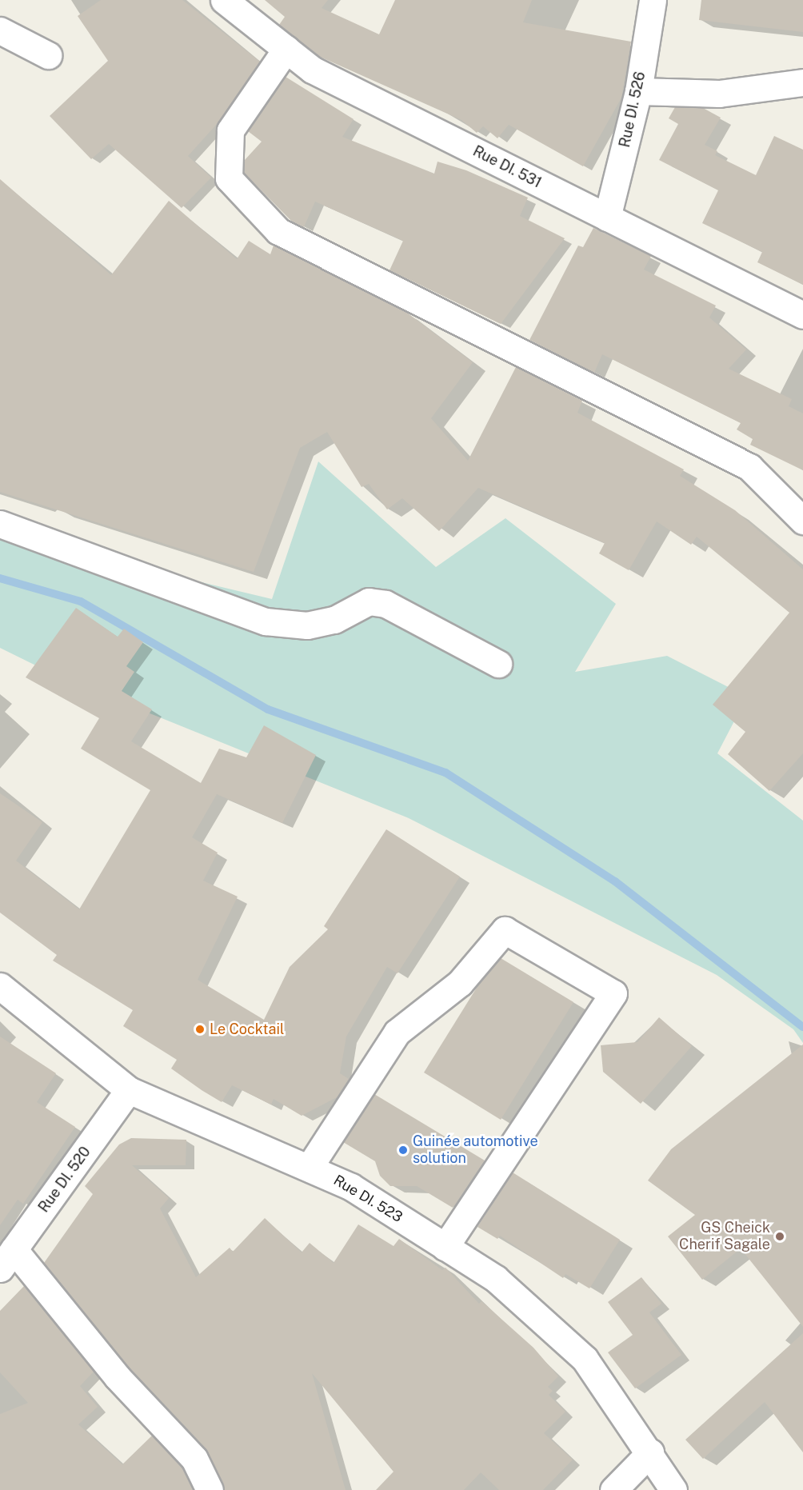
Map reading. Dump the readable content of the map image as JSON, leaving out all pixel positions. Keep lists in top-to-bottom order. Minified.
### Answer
{"streets":{"street":["Rue DI. 526","Rue DI. 531","Rue DI. 520","Rue DI. 523"]},"crossings":[["Rue DI. 526","Rue DI. 531"],["Rue DI. 520","Rue DI. 523"]],"places":["Le Cocktail","Guinée automotive solution","GS Cheick Cherif Sagale"]}
